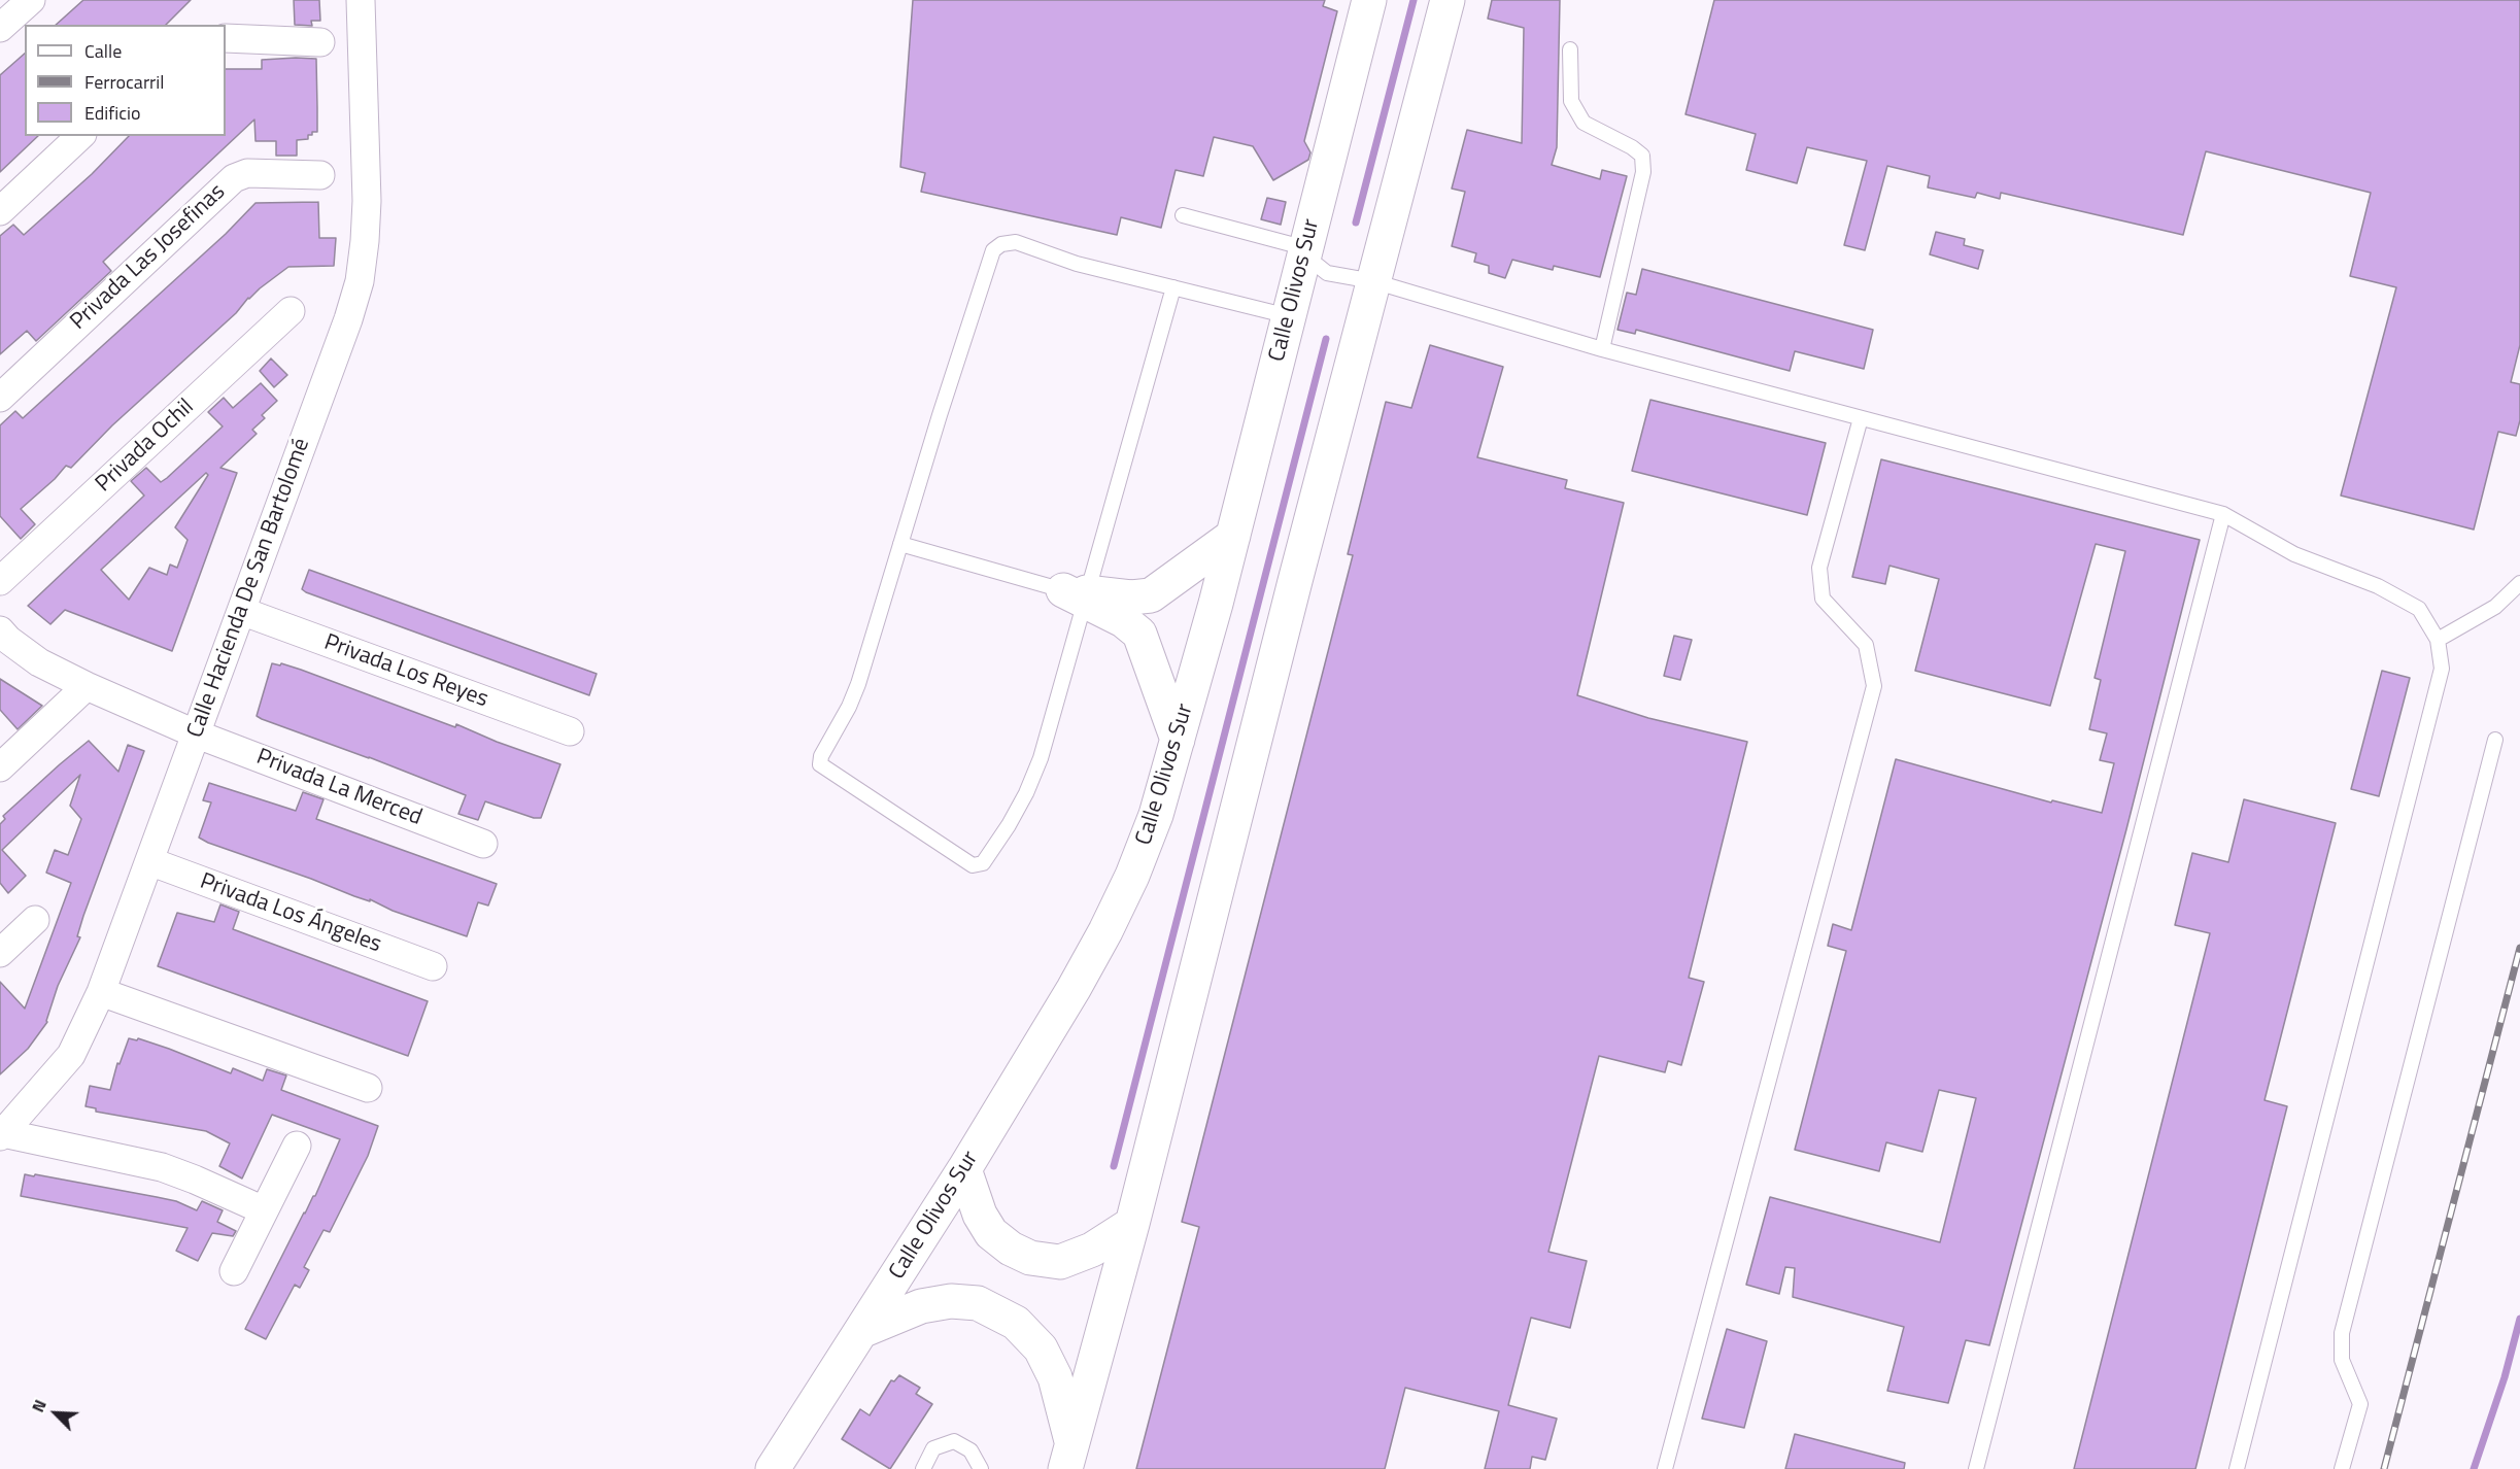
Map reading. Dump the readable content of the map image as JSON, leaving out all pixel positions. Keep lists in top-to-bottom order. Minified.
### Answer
{"streets":{"main road":["Calle Olivos Sur"],"street":["Privada Las Josefinas","Privada Ochil","Calle Hacienda De San Bartolomé","Privada Los Reyes","Privada La Merced","Privada Los Ángeles"]},"crossings":[["Calle Hacienda De San Bartolomé","Privada Los Reyes"],["Calle Hacienda De San Bartolomé","Privada La Merced"],["Calle Hacienda De San Bartolomé","Privada Los Ángeles"]],"legend":["Calle","Ferrocarril","Edificio"],"north":"top left"}
